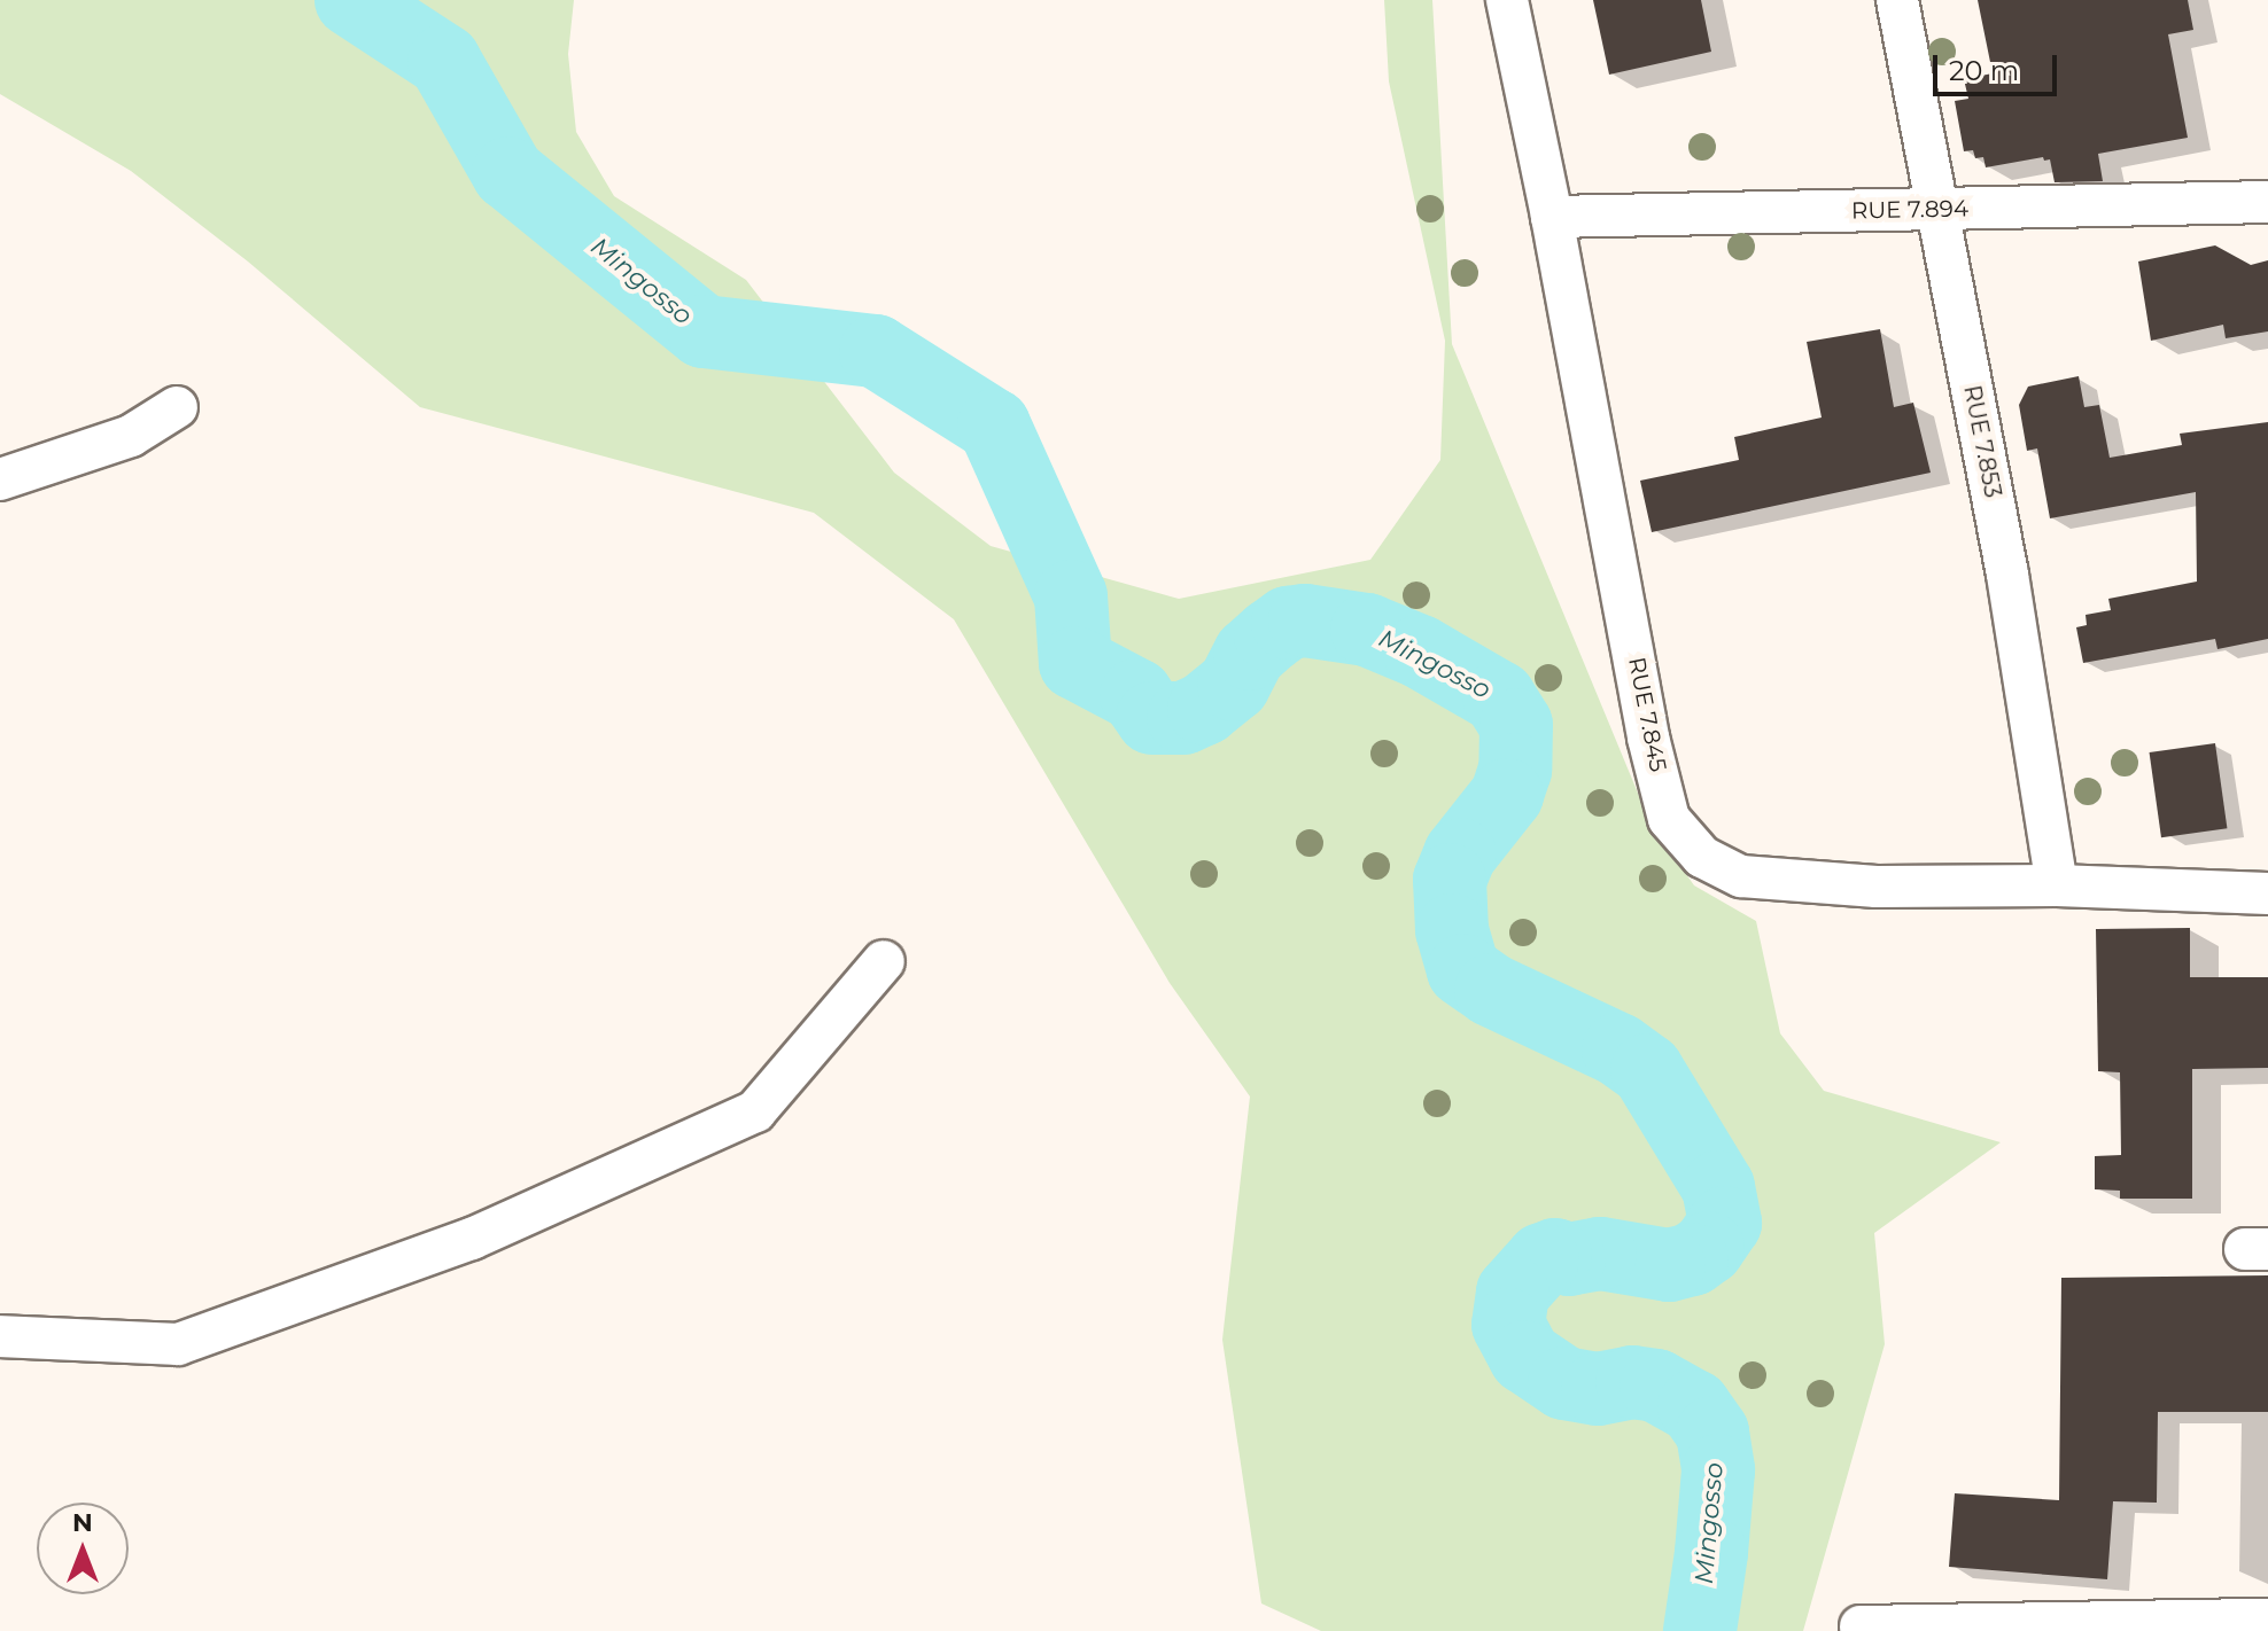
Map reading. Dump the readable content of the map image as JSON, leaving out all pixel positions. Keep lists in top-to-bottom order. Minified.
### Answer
{"streets":{"street":["RUE 7.894","RUE 7.853","RUE 7.845"]},"crossings":[["RUE 7.894","RUE 7.853"],["RUE 7.894","RUE 7.845"],["RUE 7.853","RUE 7.845"]],"water":["Mingosso"],"scale_bar":"20 m","north":"top"}
